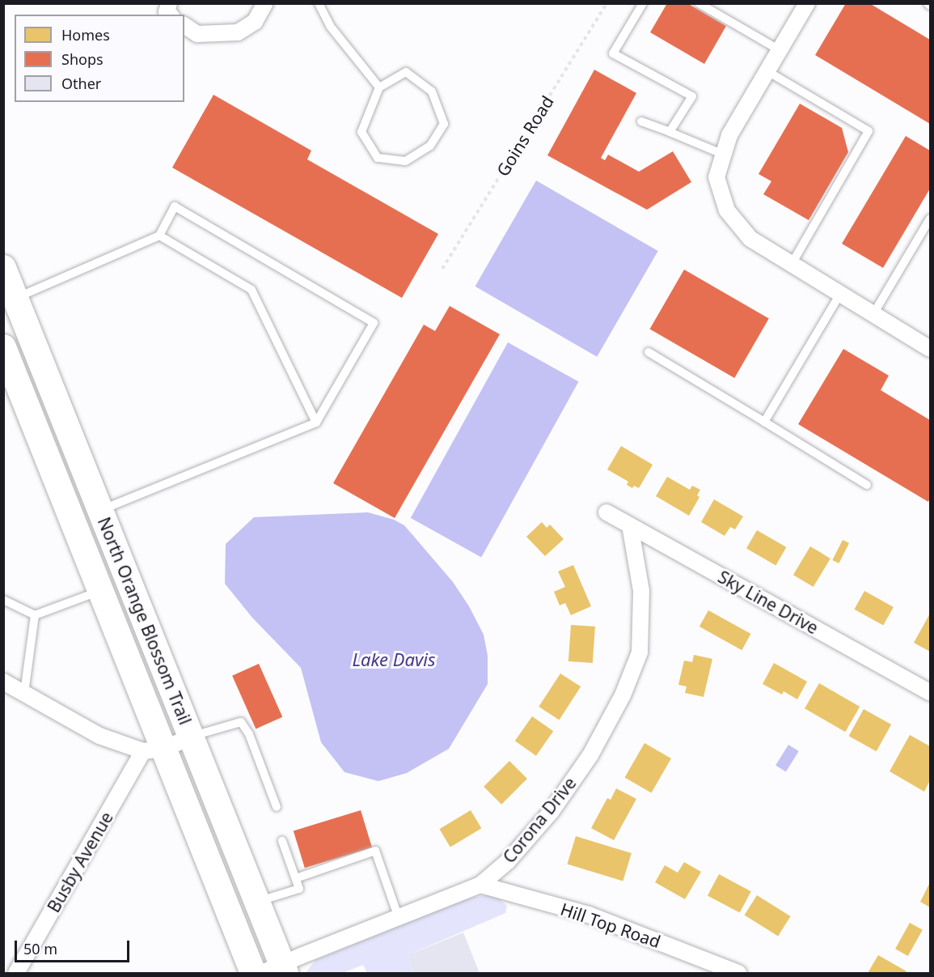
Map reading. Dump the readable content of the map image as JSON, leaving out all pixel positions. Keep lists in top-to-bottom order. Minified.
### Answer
{"streets":{"main road":["North Orange Blossom Trail"],"street":["Sky Line Drive","Corona Drive","Busby Avenue","Hill Top Road"],"path":["Goins Road"]},"crossings":[["Sky Line Drive","Corona Drive"],["North Orange Blossom Trail","Corona Drive"],["North Orange Blossom Trail","Busby Avenue"],["Corona Drive","Hill Top Road"]],"water":["Lake Davis"],"legend":["Homes","Shops","Other"],"scale_bar":"50 m"}
